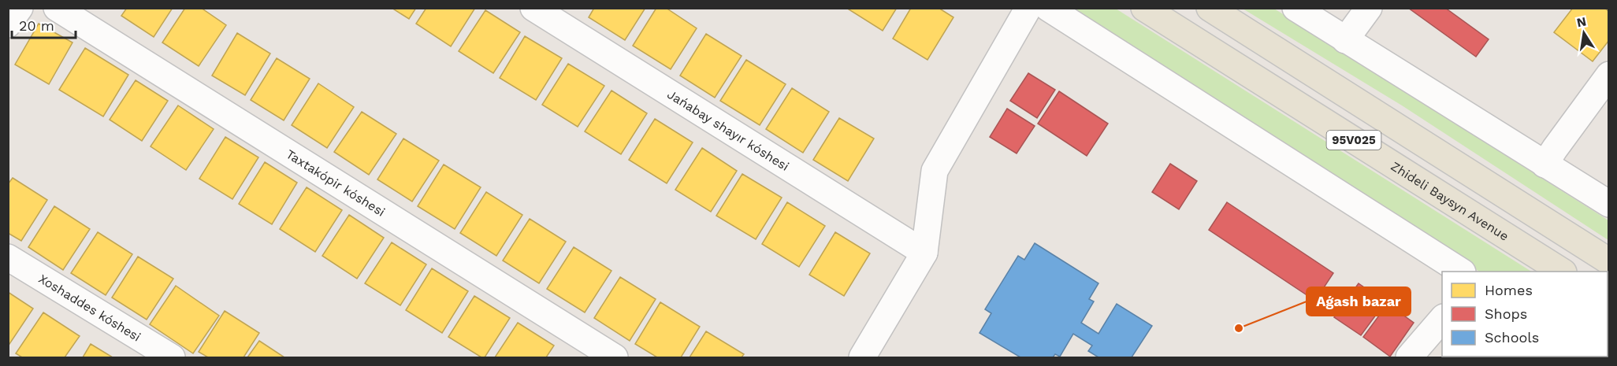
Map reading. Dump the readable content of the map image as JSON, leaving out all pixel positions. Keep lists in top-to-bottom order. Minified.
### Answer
{"streets":{"main road":["95V025","Zhideli Baysyn Avenue"],"street":["Jańabay shayır kóshesi","Taxtakópir kóshesi","Xoshaddes kóshesi"]},"places":["Aǵash bazar"],"legend":["Homes","Shops","Schools"],"scale_bar":"20 m","north":"top"}
